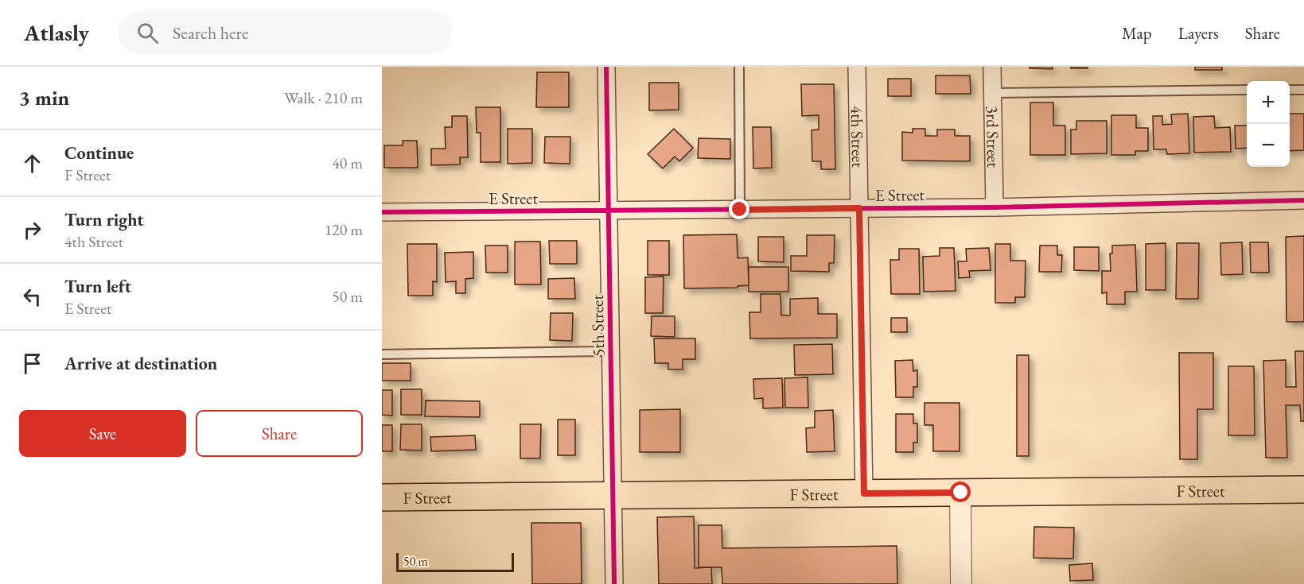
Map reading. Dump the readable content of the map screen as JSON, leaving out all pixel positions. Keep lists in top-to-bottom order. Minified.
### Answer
{"streets":{"main road":["F Street"],"street":["3rd Street","4th Street","E Street","5th Street"]},"crossings":[["3rd Street","E Street"],["4th Street","E Street"],["4th Street","F Street"],["E Street","5th Street"],["5th Street","F Street"]],"scale_bar":"50 m","page":{"header":"Atlasly","search":"Search here","nav":["Map","Layers","Share"],"heading":["3 min","Walk · 210 m"],"map_buttons":["+","−"],"list":[["Continue","F Street","40 m"],["Turn right","4th Street","120 m"],["Turn left","E Street","50 m"],"Arrive at destination"],"buttons":["Save","Share"],"scale":"50 m"}}
